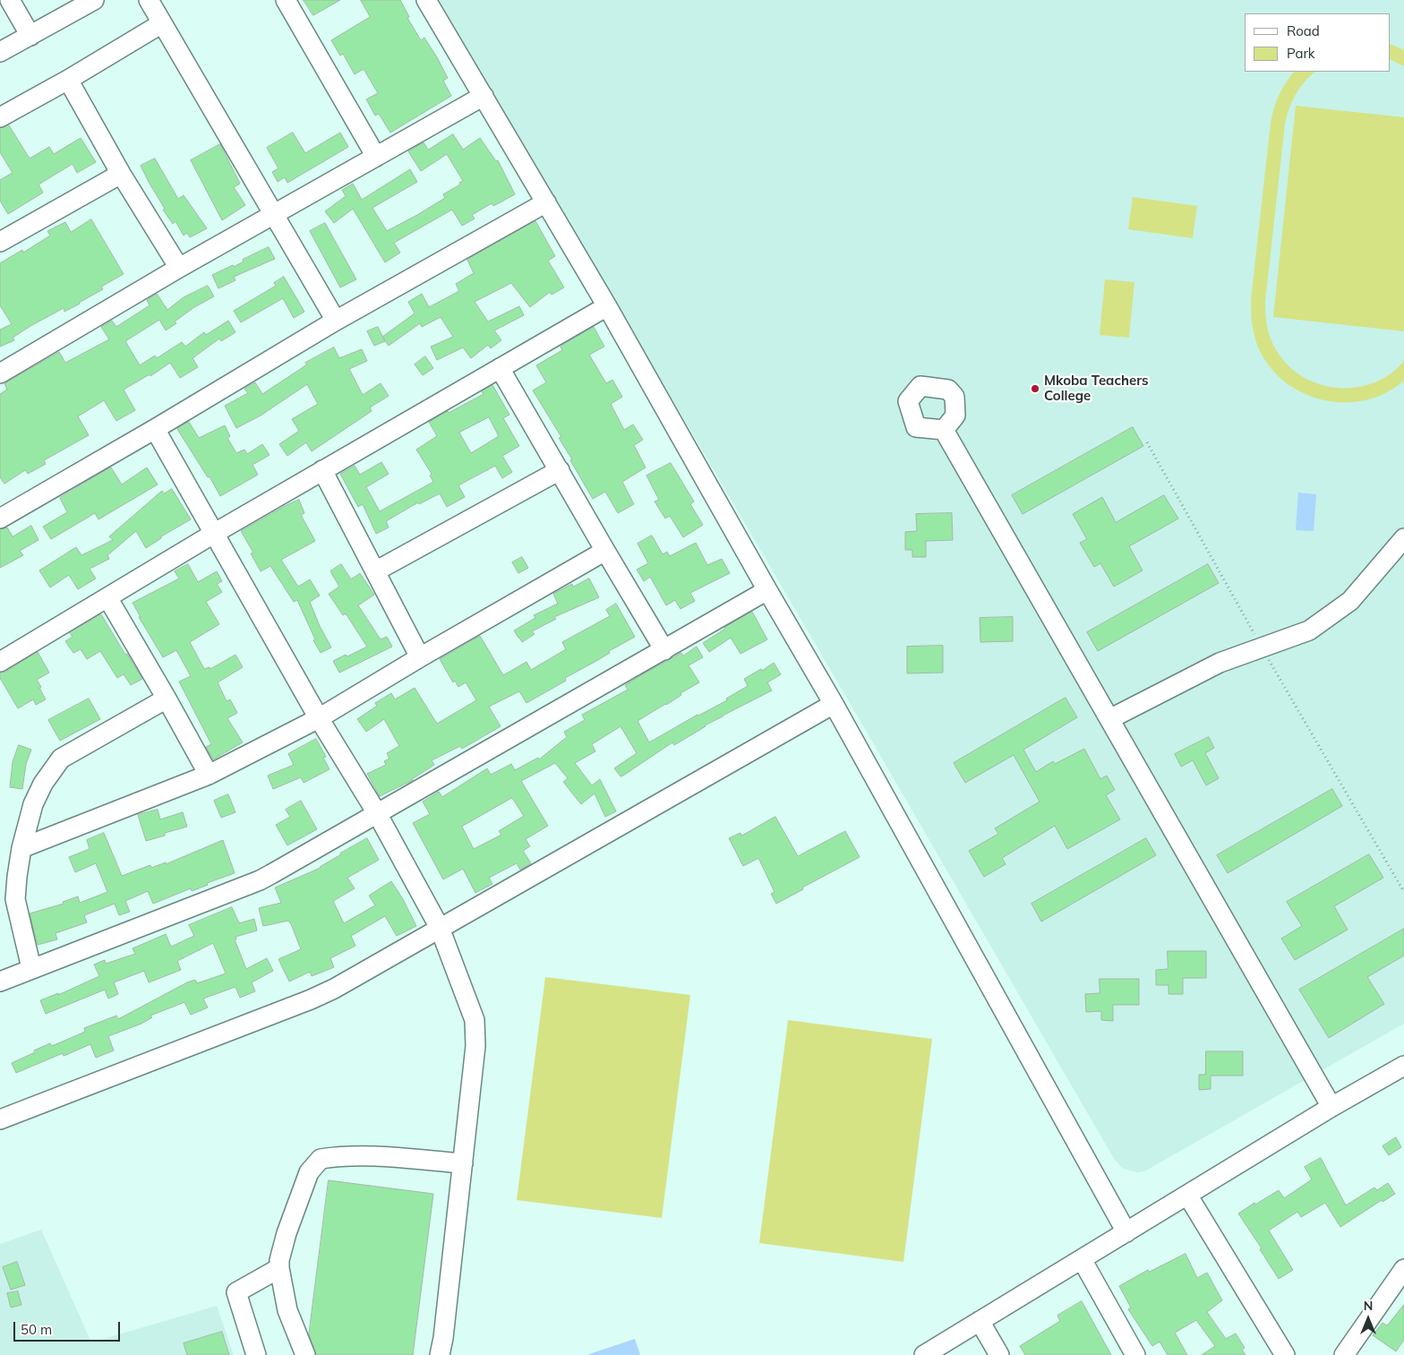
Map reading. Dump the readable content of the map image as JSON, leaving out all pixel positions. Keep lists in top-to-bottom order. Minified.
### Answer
{"places":["Mkoba Teachers College"],"legend":["Road","Park"],"scale_bar":"50 m","north":"top"}
